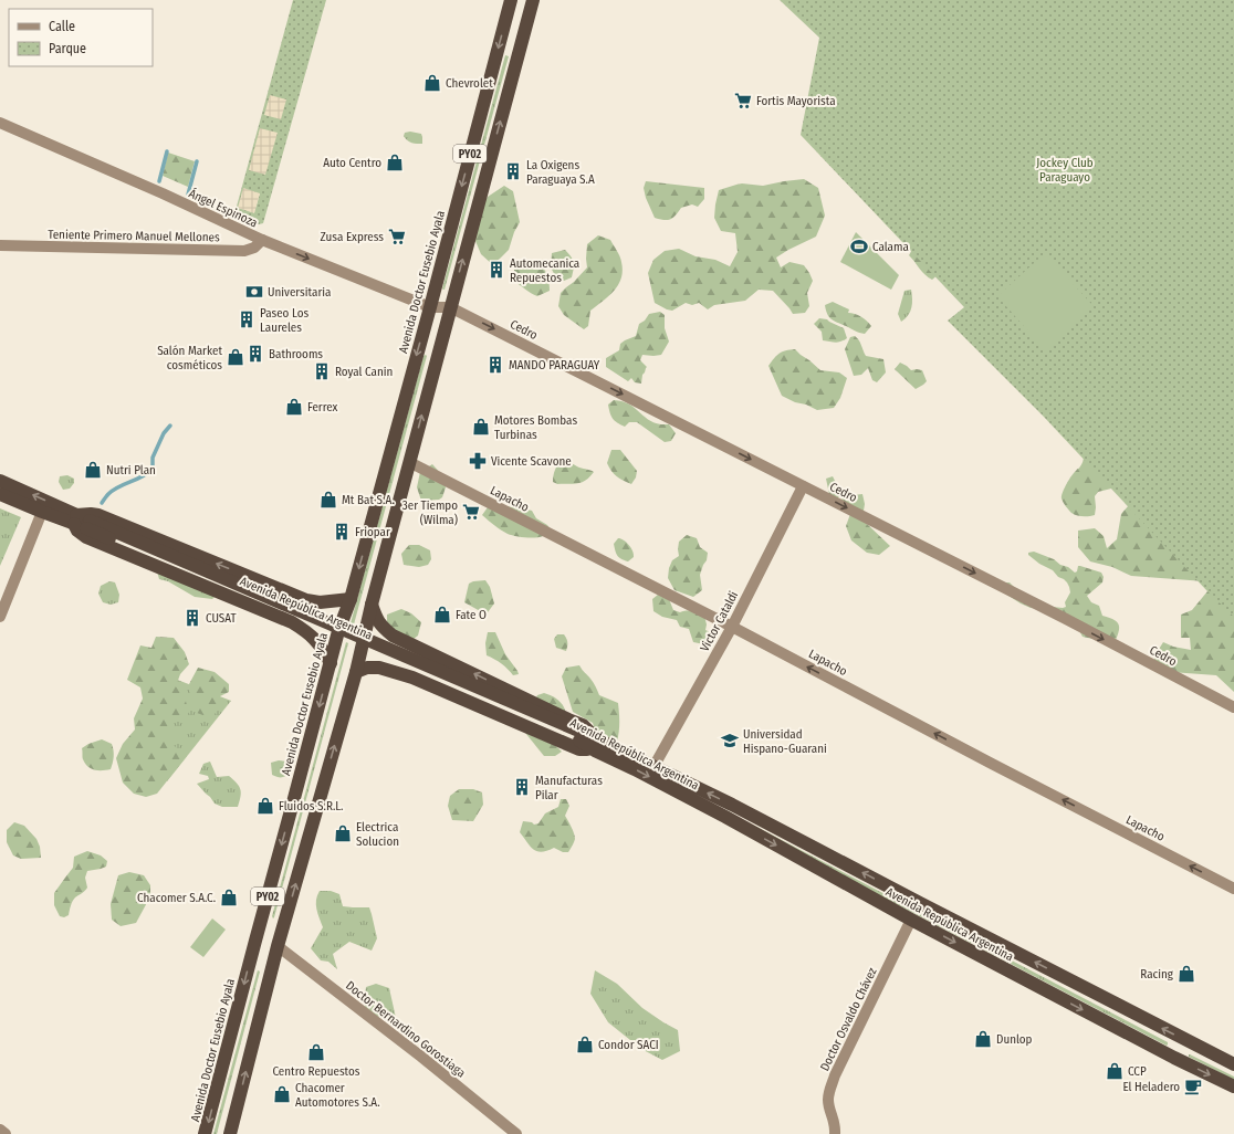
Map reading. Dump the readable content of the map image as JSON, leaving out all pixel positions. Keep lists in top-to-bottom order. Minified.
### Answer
{"streets":{"highway":["PY02","Avenida Doctor Eusebio Ayala","Avenida República Argentina"],"street":["Ángel Espinoza","Teniente Primero Manuel Mellones","Cedro","Lapacho","Victor Cataldi","Doctor Osvaldo Chávez","Doctor Bernardino Gorostiaga"]},"crossings":[["Ángel Espinoza","Teniente Primero Manuel Mellones"],["Ángel Espinoza","Avenida Doctor Eusebio Ayala"],["Ángel Espinoza","Cedro"],["Avenida Doctor Eusebio Ayala","Cedro"],["Avenida Doctor Eusebio Ayala","Lapacho"],["Avenida Doctor Eusebio Ayala","Doctor Bernardino Gorostiaga"],["Cedro","Victor Cataldi"],["Lapacho","Victor Cataldi"],["Avenida República Argentina","Victor Cataldi"],["Avenida República Argentina","Doctor Osvaldo Chávez"]],"one_way":["Ángel Espinoza","Cedro","Lapacho"],"parks":["Jockey Club Paraguayo"],"places":{"shop":["Chevrolet","Auto Centro","Salón Market cosméticos","Ferrex","Motores Bombas Turbinas","Nutri Plan","Mt Bat S.A.","Fate O","Fluidos S.R.L.","Electrica Solucion","Chacomer S.A.C.","Racing","Dunlop","Condor SACI","Centro Repuestos","CCP","Chacomer Automotores S.A."],"supermarket":["Fortis Mayorista","Zusa Express","3er Tiempo (Wilma)"],"building":["La Oxigens Paraguaya S.A","Automecanica Repuestos","Paseo Los Laureles","Bathrooms","MANDO PARAGUAY","Royal Canin","Friopar","CUSAT","Manufacturas Pilar"],"sports":["Calama"],"bank":["Universitaria"],"pharmacy":["Vicente Scavone"],"school or university":["Universidad Hispano-Guarani"],"cafe":["El Heladero"]},"legend":["Calle","Parque"]}
